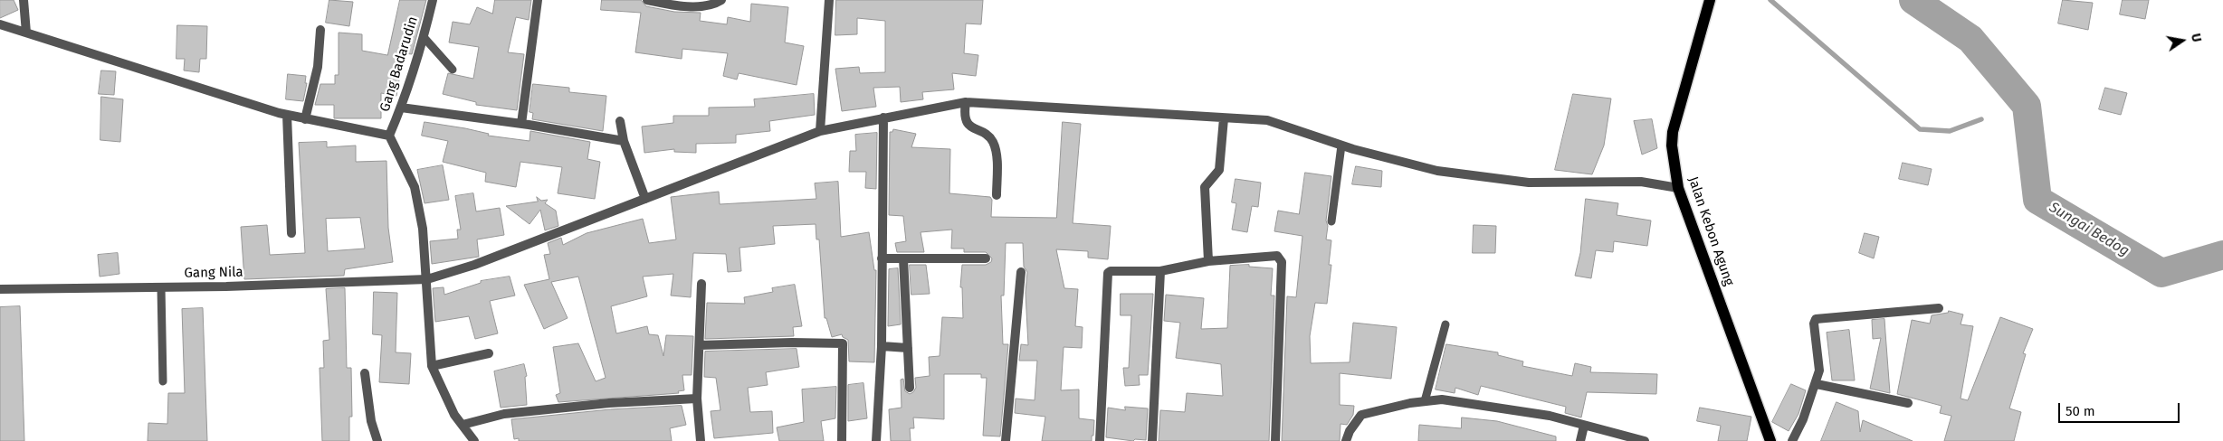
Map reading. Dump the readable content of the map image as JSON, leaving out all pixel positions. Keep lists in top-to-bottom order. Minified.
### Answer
{"streets":{"main road":["Jalan Kebon Agung"],"street":["Gang Badarudin","Gang Nila"]},"crossings":[["Jalan Kebon Agung","Gang Nila"]],"water":["Sungai Bedog"],"scale_bar":"50 m","north":"right"}
